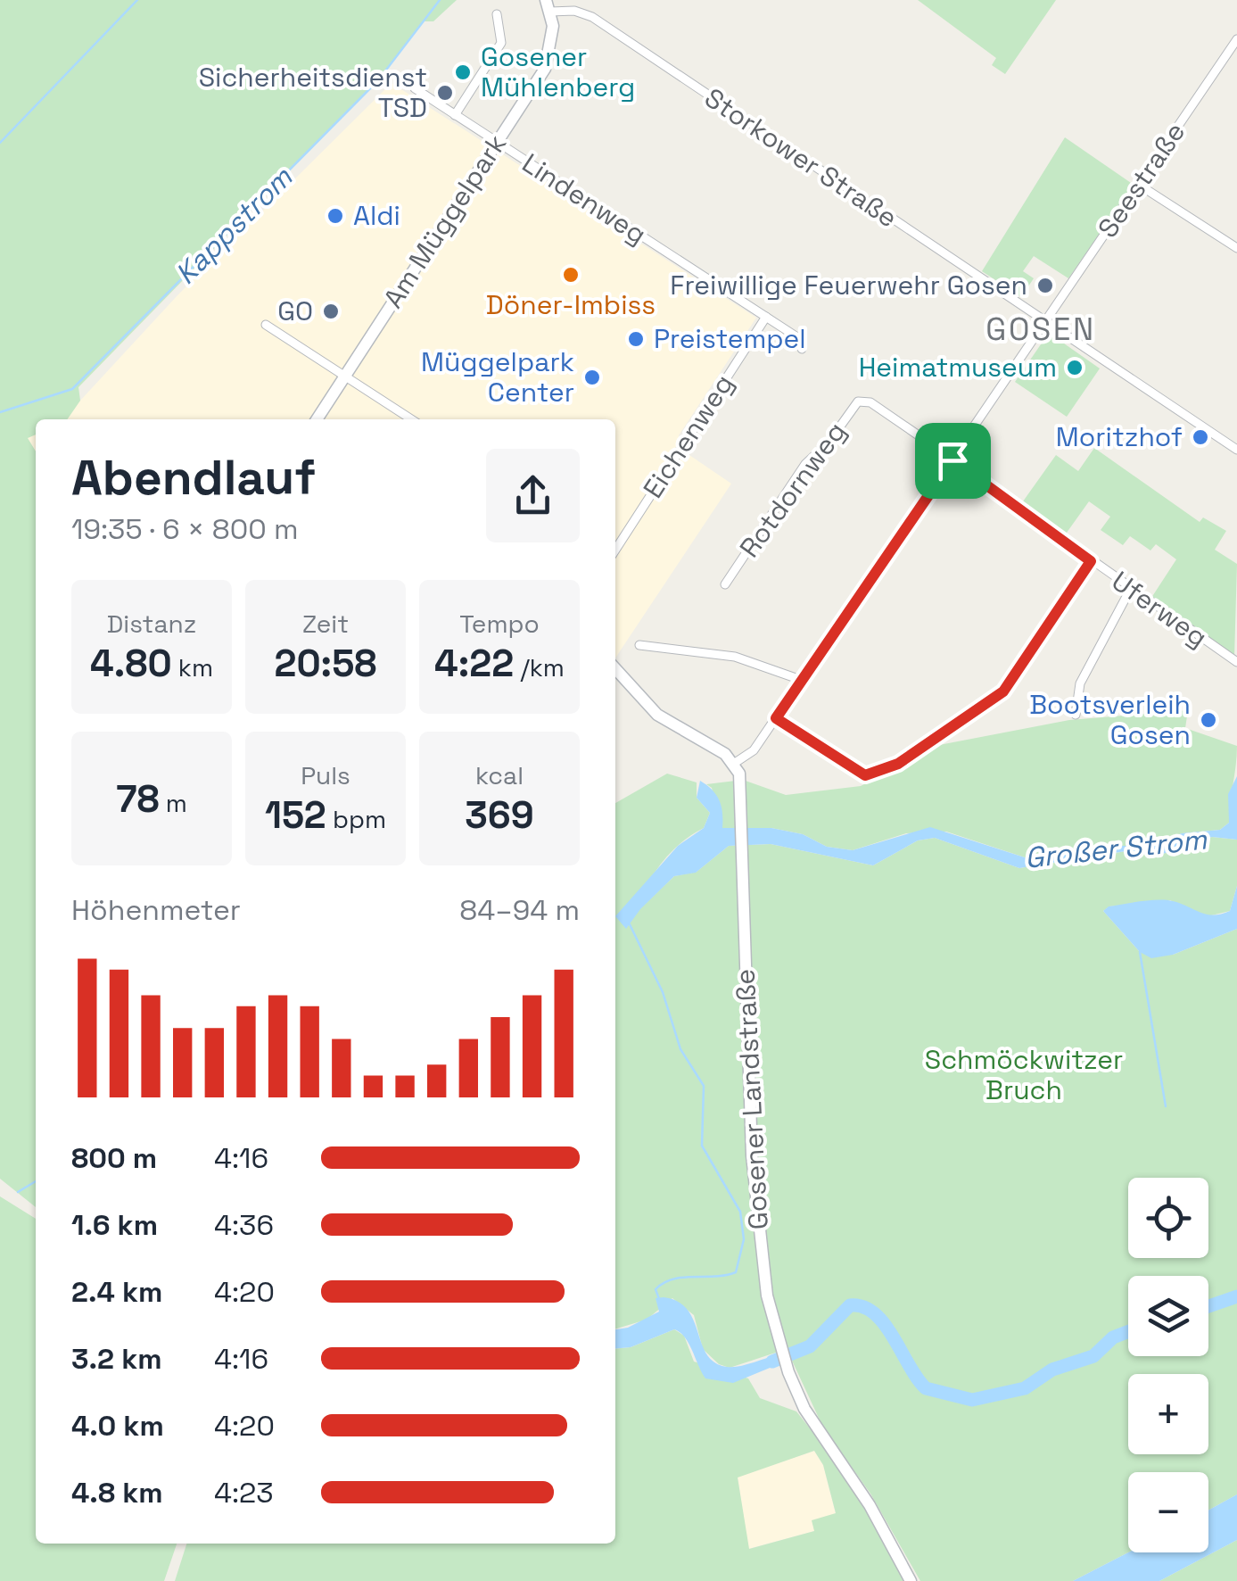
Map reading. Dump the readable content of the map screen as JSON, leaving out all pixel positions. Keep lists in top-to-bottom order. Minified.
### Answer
{"streets":{"main road":["Am Müggelpark","Gosener Landstraße"],"street":["Storkower Straße","Seestraße","Lindenweg","Eichenweg","Rotdornweg","Uferweg"]},"crossings":[["Storkower Straße","Seestraße"],["Storkower Straße","Am Müggelpark"],["Seestraße","Rotdornweg"],["Seestraße","Uferweg"],["Seestraße","Gosener Landstraße"],["Lindenweg","Am Müggelpark"],["Lindenweg","Eichenweg"],["Rotdornweg","Uferweg"]],"districts":["GOSEN"],"water":["Kappstrom","Großer Strom"],"parks":["Schmöckwitzer Bruch"],"places":["Gosener Mühlenberg","Sicherheitsdienst TSD","Aldi","Döner-Imbiss","Freiwillige Feuerwehr Gosen","GO","Preistempel","Heimatmuseum","Müggelpark Center","Moritzhof","Bootsverleih Gosen"],"page":{"heading":["Abendlauf","19:35 · 6 × 800 m"],"stats":[["Distanz","4.80 km"],["Zeit","20:58"],["Tempo","4:22 /km"],["78 m"],["Puls","152 bpm"],["kcal","369"]],"chart":["Höhenmeter","84–94 m"],"list":[{"name":"800 m","note":"4:16"},{"name":"1.6 km","note":"4:36"},{"name":"2.4 km","note":"4:20"},{"name":"3.2 km","note":"4:16"},{"name":"4.0 km","note":"4:20"},{"name":"4.8 km","note":"4:23"}],"map_buttons":["+","−"]}}
